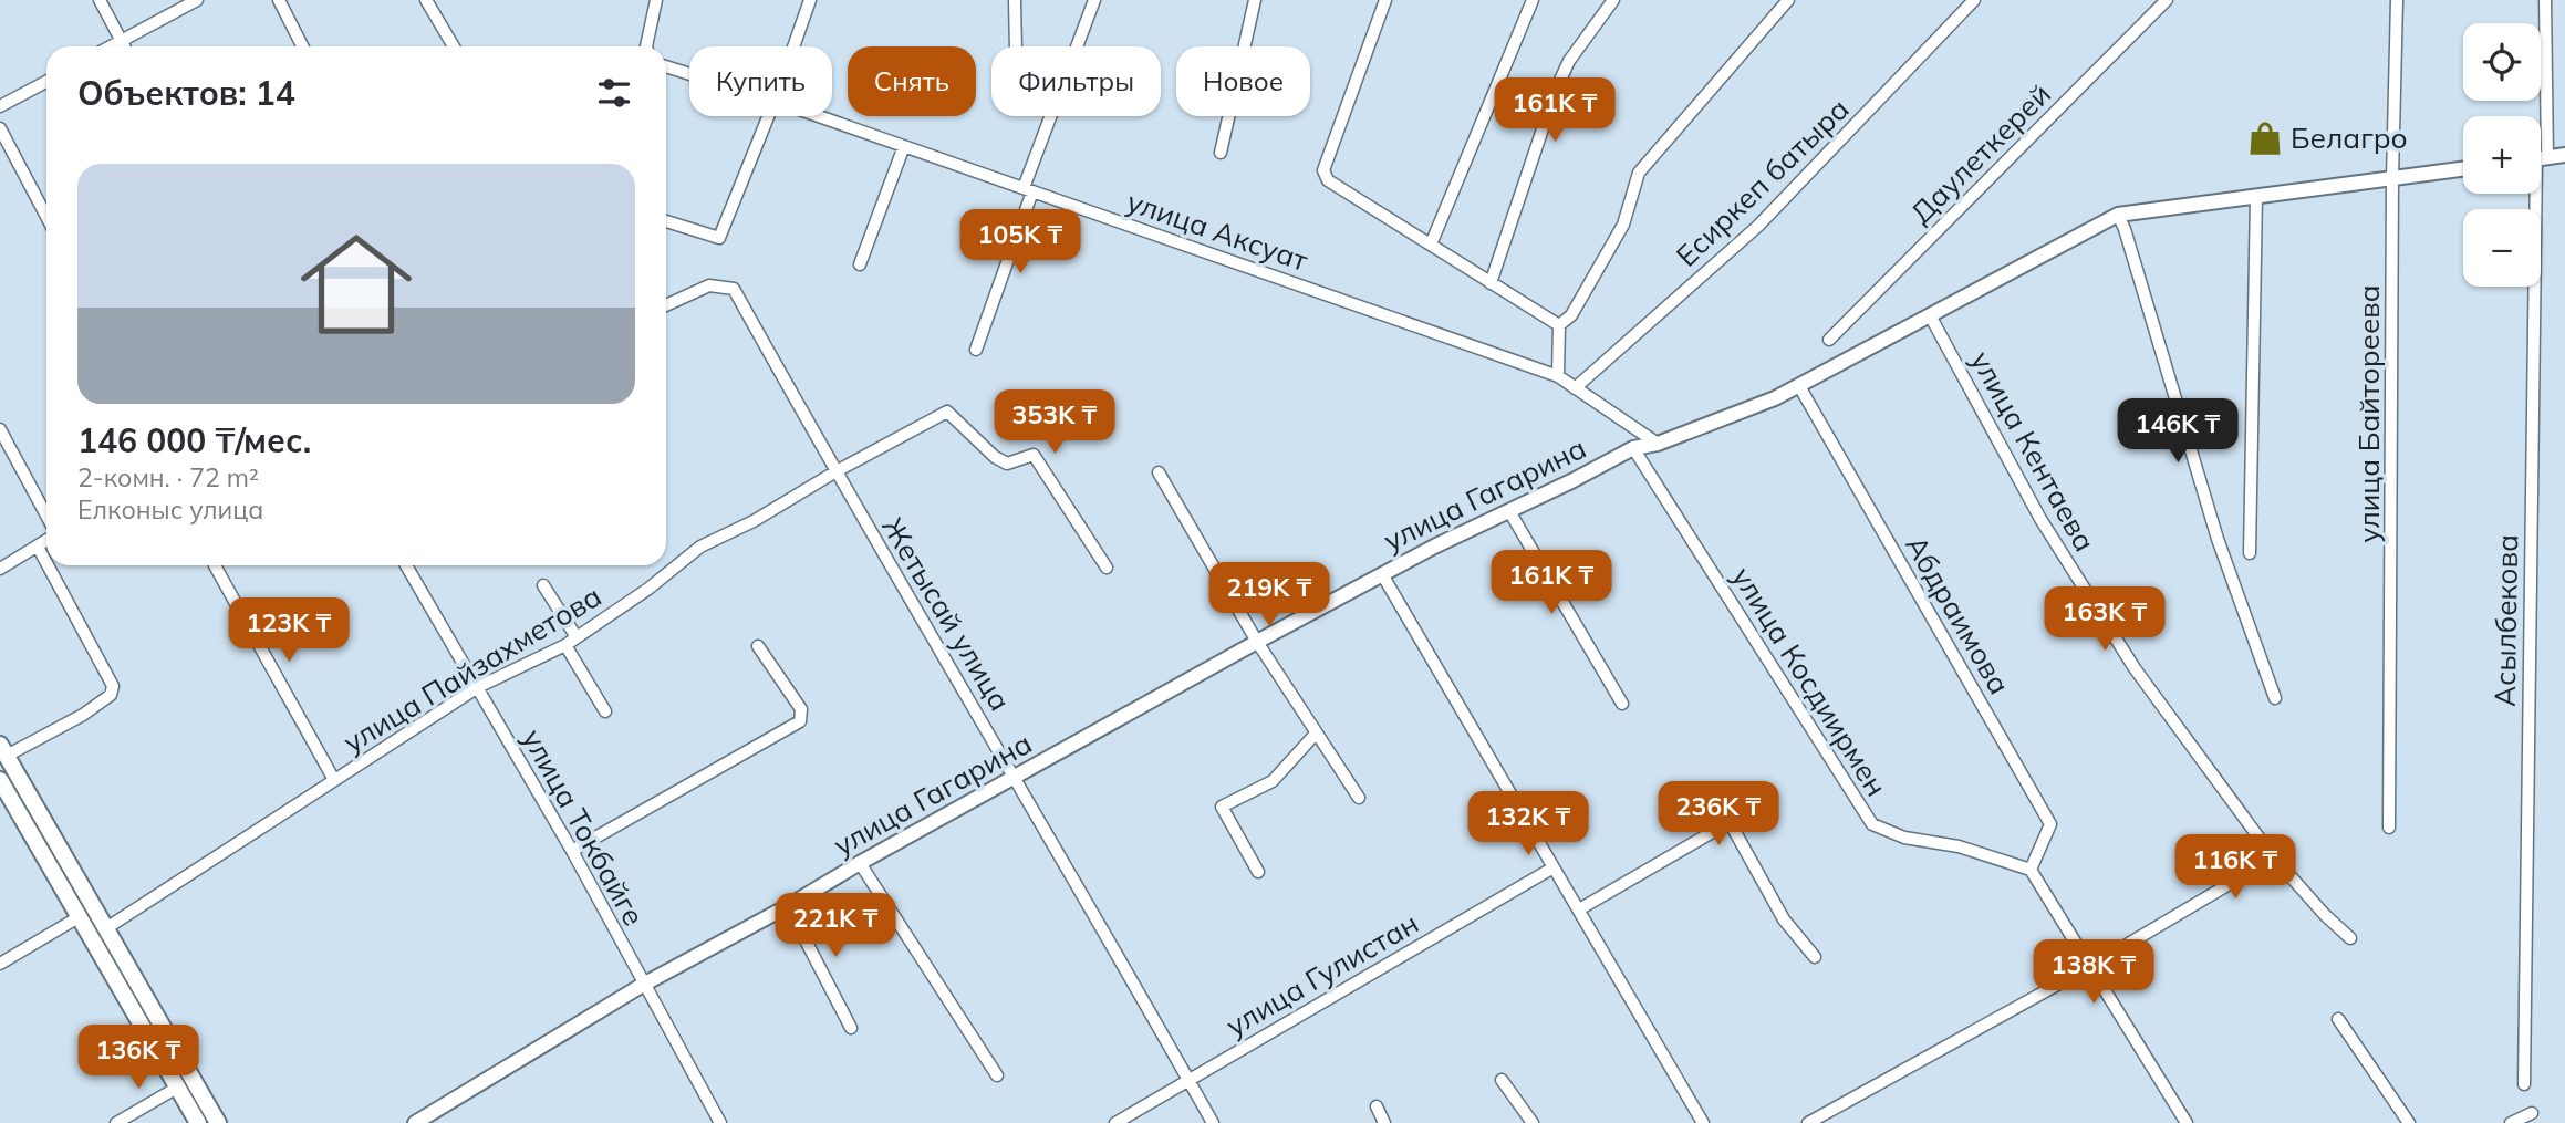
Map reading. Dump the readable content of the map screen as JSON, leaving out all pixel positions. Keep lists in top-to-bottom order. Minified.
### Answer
{"streets":{"main road":["улица Гагарина"],"street":["Даулеткерей","Есиркеп батыра","улица Аксуат","улица Байтореева","улица Кентаева","Жетысай улица","Абдраимова","Асылбекова","улица Пайзахметова","улица Косдиирмен","улица Токбайге","улица Гулистан"]},"crossings":[["Есиркеп батыра","улица Аксуат"],["улица Аксуат","улица Гагарина"],["улица Байтореева","улица Гагарина"],["улица Кентаева","улица Гагарина"],["улица Гагарина","Жетысай улица"],["улица Гагарина","Абдраимова"],["улица Гагарина","улица Косдиирмен"],["улица Гагарина","улица Токбайге"],["Жетысай улица","улица Пайзахметова"],["Жетысай улица","улица Гулистан"],["Абдраимова","улица Косдиирмен"],["улица Пайзахметова","улица Токбайге"]],"places":{"shop":["Белагро"]},"page":{"map_buttons":["+","−"],"chip":["Купить","Снять","Фильтры","Новое"],"heading":"Объектов: 14","price":["161K ₸","105K ₸","353K ₸","146K ₸","161K ₸","219K ₸","163K ₸","123K ₸","236K ₸","132K ₸","116K ₸","221K ₸","138K ₸","136K ₸"],"list":[{"name":"146 000 ₸/мес.","note":"2-комн. · 72 m² · Елконыс улица"}]}}
